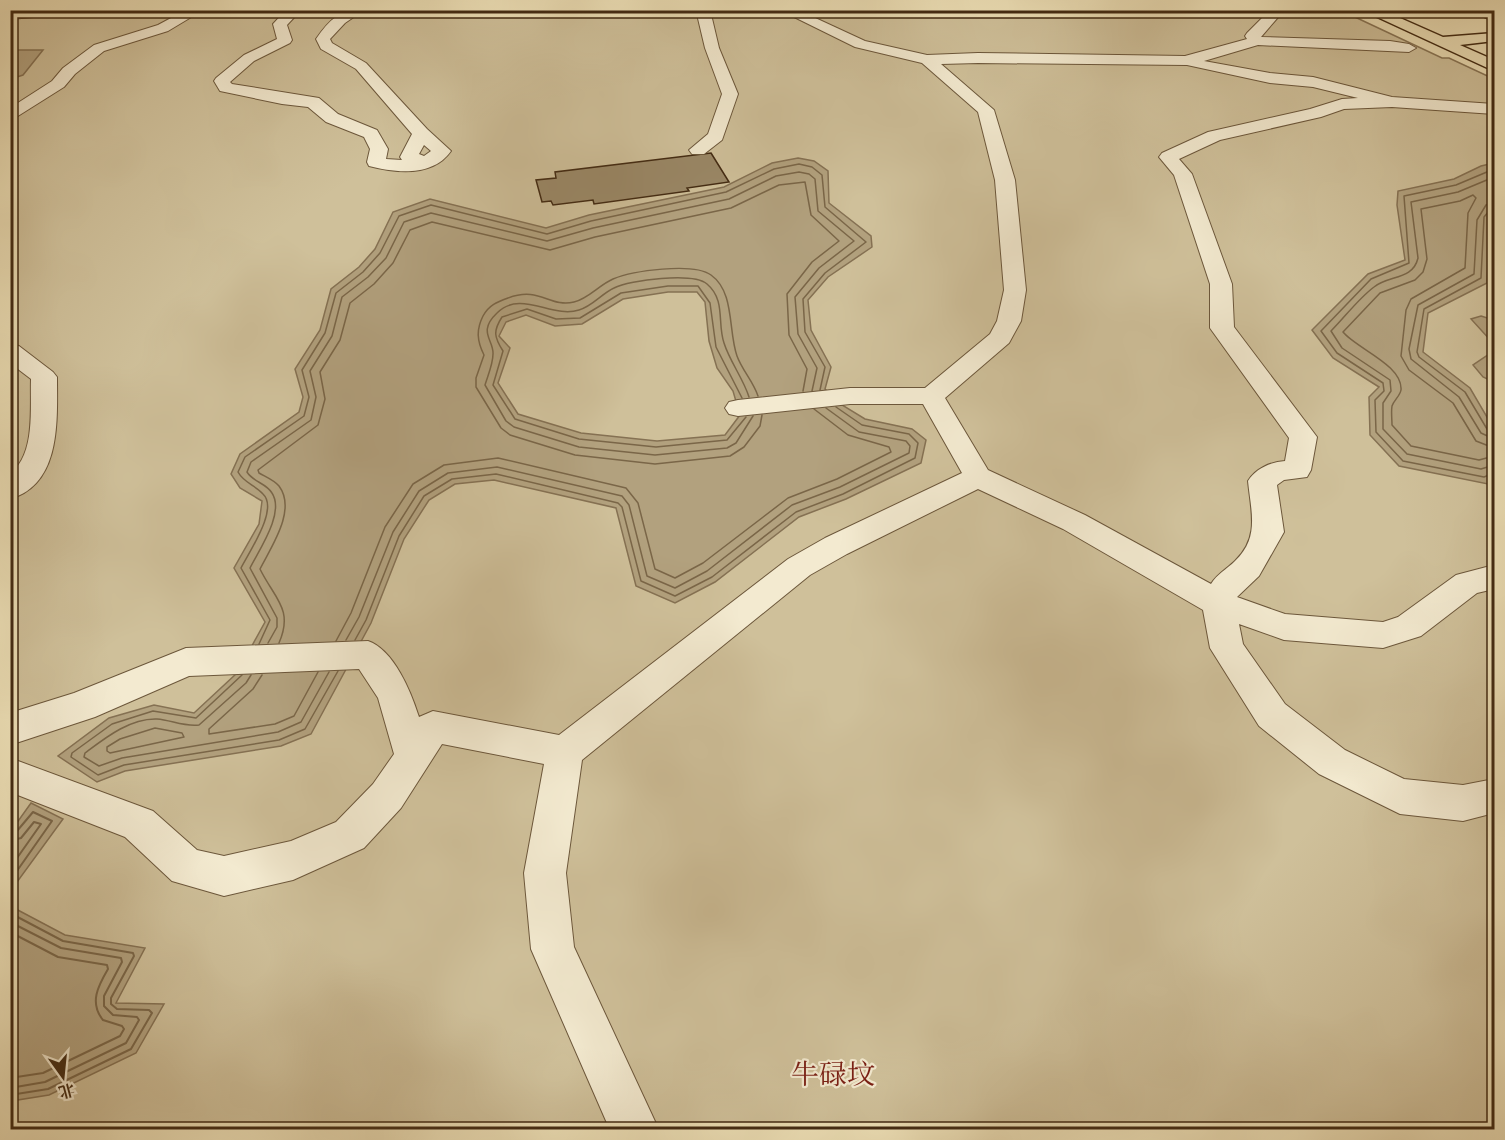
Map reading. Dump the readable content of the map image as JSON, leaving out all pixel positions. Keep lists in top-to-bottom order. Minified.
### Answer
{"districts":["牛碌坟"],"north":"bottom"}
